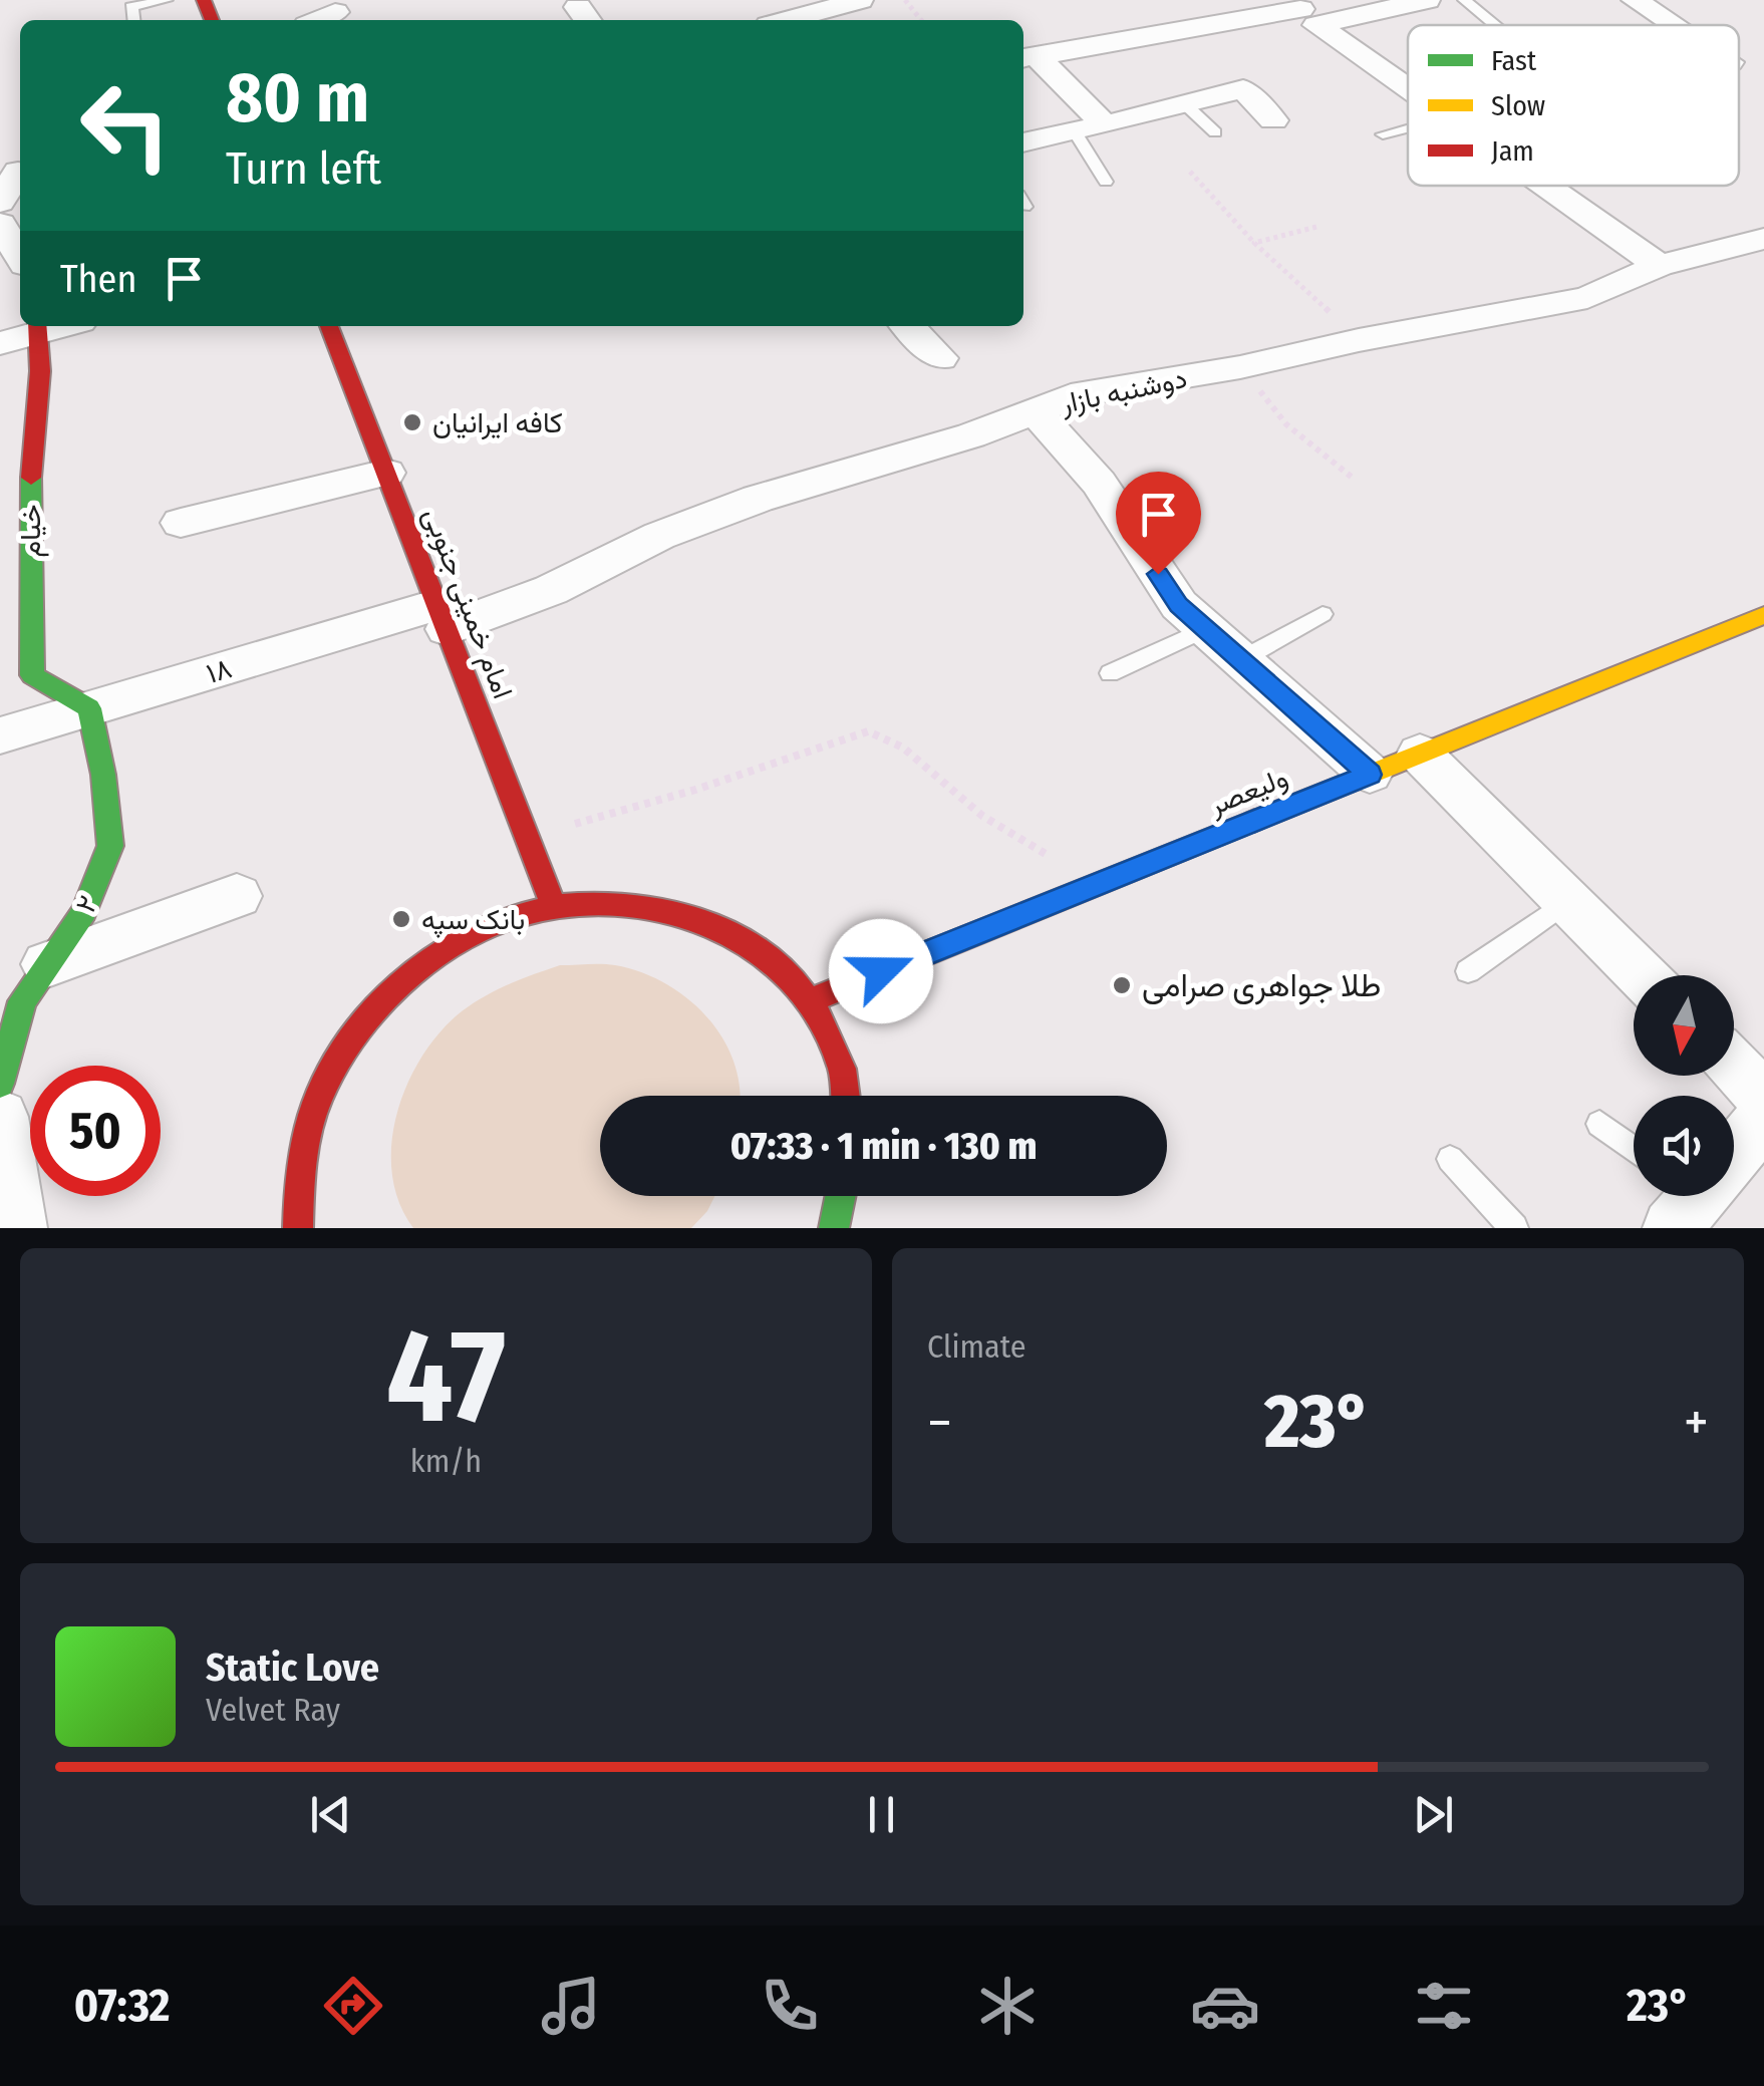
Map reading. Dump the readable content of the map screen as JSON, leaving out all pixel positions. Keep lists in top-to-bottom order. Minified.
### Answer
{"streets":{"main road":["خیام","امام خمینی جنوبی","ولیعصر","۲"],"street":["دوشنبه بازار","۱۸"]},"crossings":[["دوشنبه بازار","امام خمینی جنوبی"],["دوشنبه بازار","۱۸"],["خیام","۱۸"],["خیام","۲"],["امام خمینی جنوبی","۱۸"],["۱۸","۲"]],"places":["کافه ایرانیان","بانک سپه","طلا جواهری صرامی"],"legend":["Fast","Slow","Jam"],"north":"bottom","page":{"turn":["80 m","Turn left"],"then":"Then","limit":"50","trip":"07:33 · 1 min · 130 m","tile":[["47","km/h"],"Climate"],"heat":["−","23°","+"],"song":["Static Love","Velvet Ray"],"tabs":["07:32","23°"]}}
